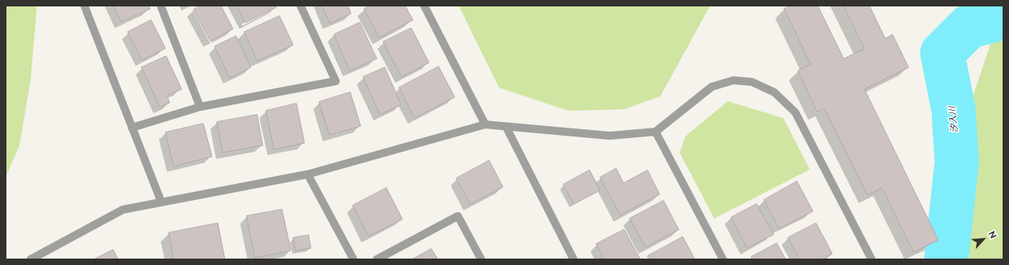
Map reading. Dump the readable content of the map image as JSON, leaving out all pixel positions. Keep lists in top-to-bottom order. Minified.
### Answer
{"water":["汐入川"],"north":"top right"}
